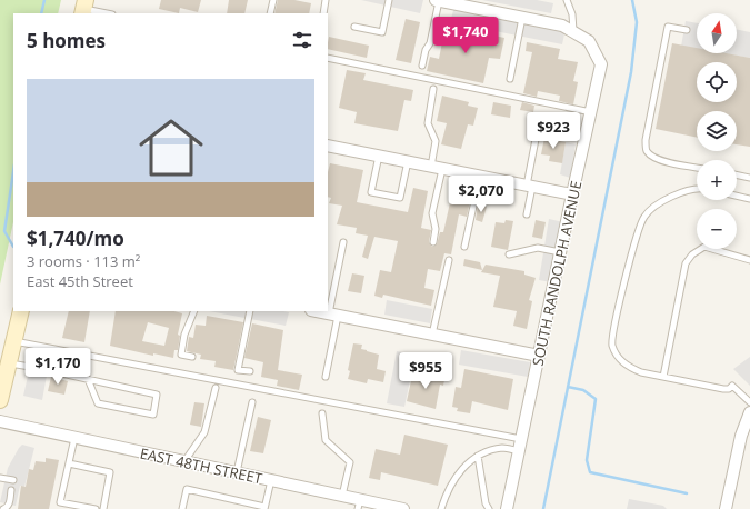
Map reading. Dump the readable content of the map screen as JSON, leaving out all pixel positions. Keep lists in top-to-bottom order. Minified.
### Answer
{"streets":{"street":["SOUTH RANDOLPH AVENUE","EAST 48TH STREET"]},"north":"top","page":{"map_buttons":["+","−"],"heading":"5 homes","price":["$1,740","$923","$2,070","$1,170","$955"],"list":[{"name":"$1,740/mo","note":"3 rooms · 113 m² · East 45th Street"}]}}
